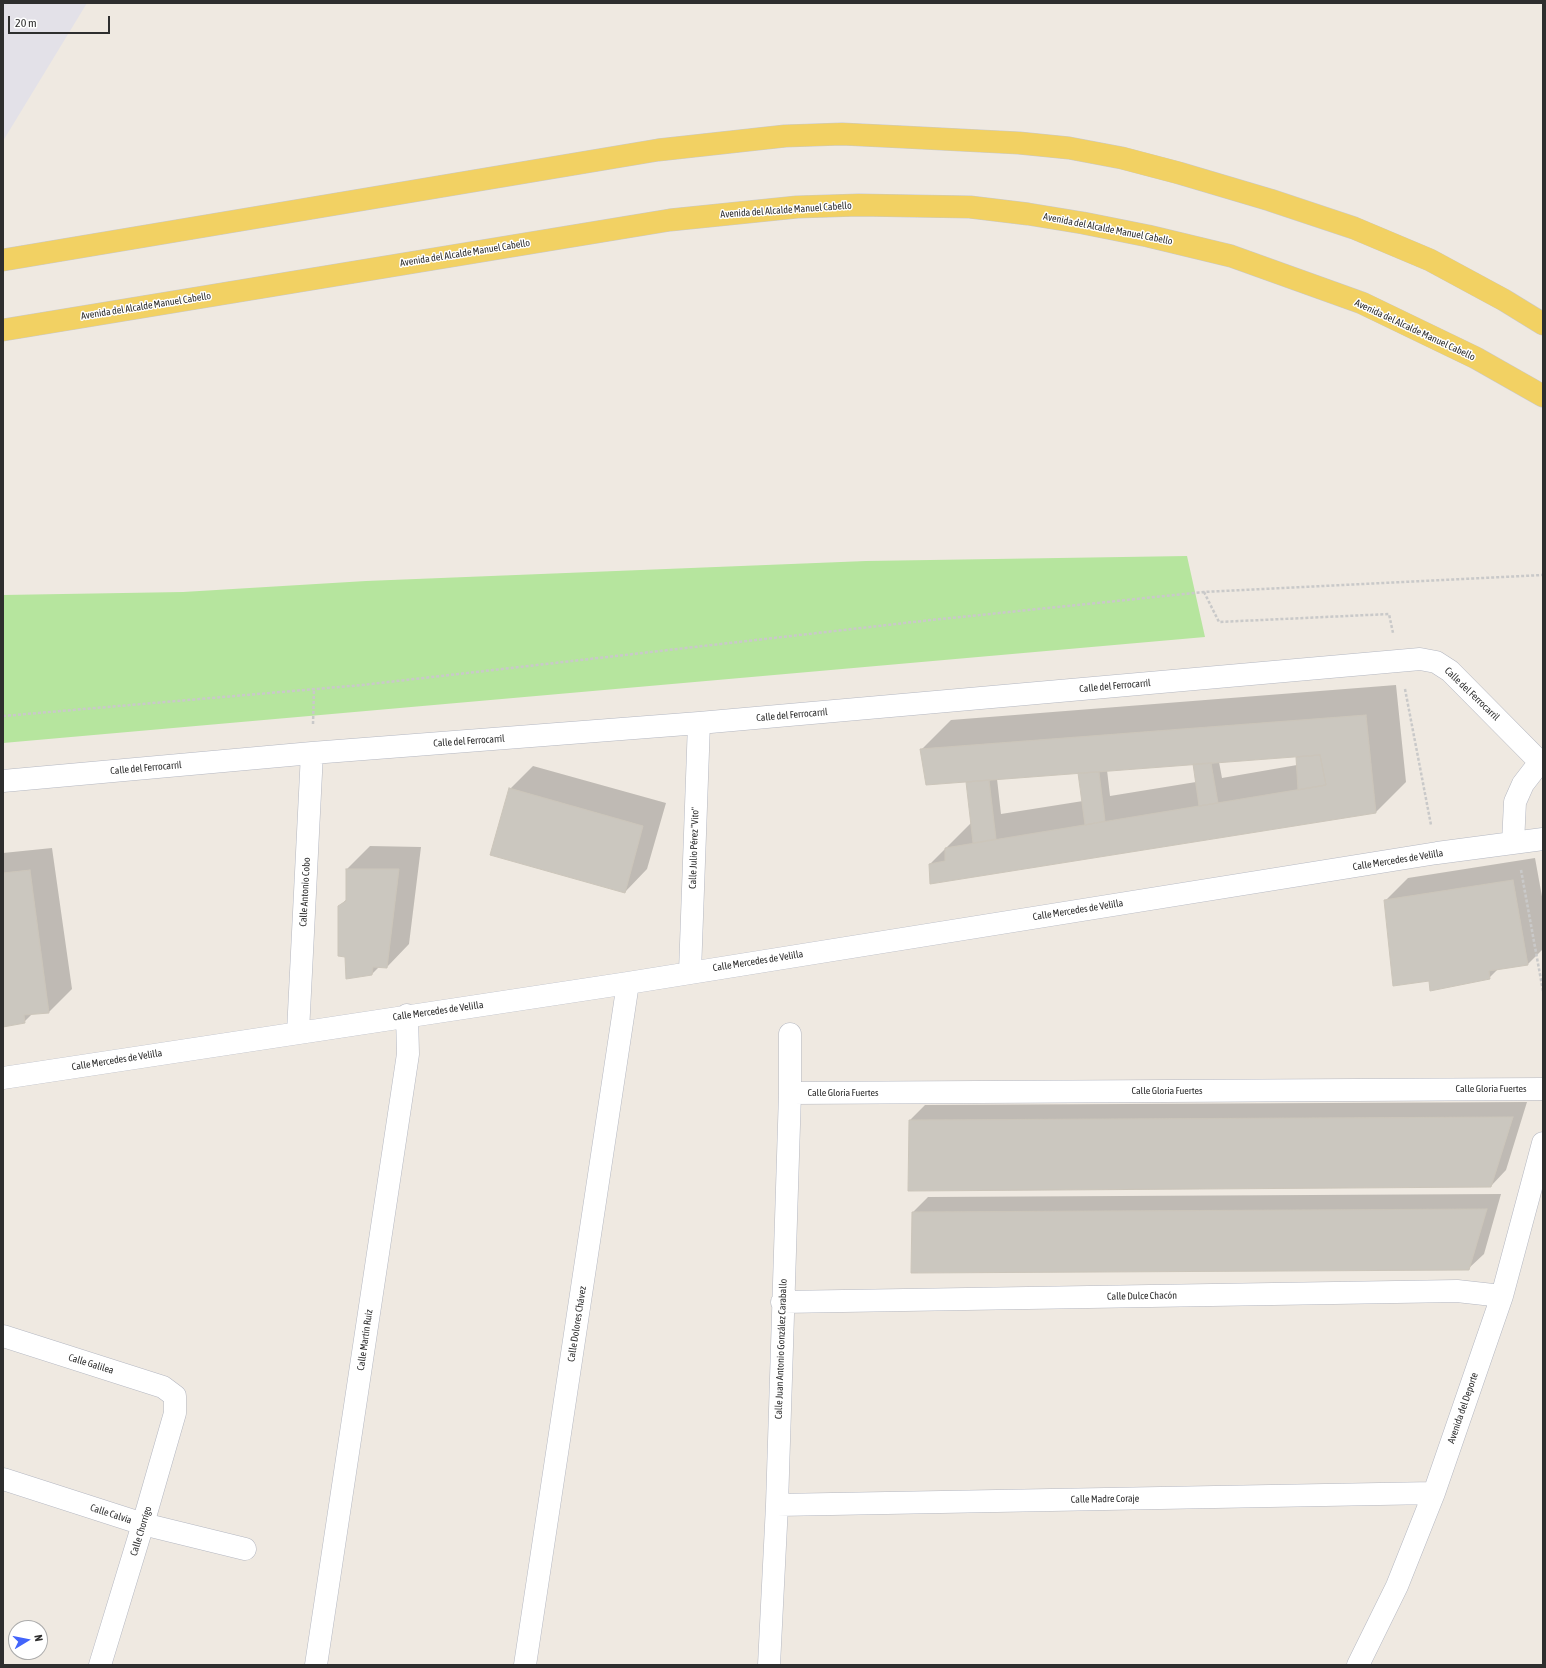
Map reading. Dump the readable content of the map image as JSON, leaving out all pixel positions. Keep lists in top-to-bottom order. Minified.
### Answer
{"streets":{"main road":["Avenida del Alcalde Manuel Cabello"],"street":["Calle del Ferrocarril","Calle Julio Pérez \"Vito\"","Calle Mercedes de Velilla","Calle Antonio Cobo","Calle Gloria Fuertes","Calle Dulce Chacón","Calle Dolores Chávez","Calle Martín Ruiz","Calle Juan Antonio González Caraballo","Calle Galilea","Avenida del Deporte","Calle Madre Coraje","Calle Calvia","Calle Chorrigo"]},"crossings":[["Calle del Ferrocarril","Calle Julio Pérez \"Vito\""],["Calle del Ferrocarril","Calle Mercedes de Velilla"],["Calle del Ferrocarril","Calle Antonio Cobo"],["Calle Julio Pérez \"Vito\"","Calle Mercedes de Velilla"],["Calle Mercedes de Velilla","Calle Antonio Cobo"],["Calle Mercedes de Velilla","Calle Dolores Chávez"],["Calle Mercedes de Velilla","Calle Martín Ruiz"],["Calle Gloria Fuertes","Calle Juan Antonio González Caraballo"],["Calle Dulce Chacón","Calle Juan Antonio González Caraballo"],["Calle Dulce Chacón","Avenida del Deporte"],["Calle Juan Antonio González Caraballo","Calle Madre Coraje"],["Calle Galilea","Calle Chorrigo"],["Avenida del Deporte","Calle Madre Coraje"],["Calle Calvia","Calle Chorrigo"]],"scale_bar":"20 m","north":"right"}
